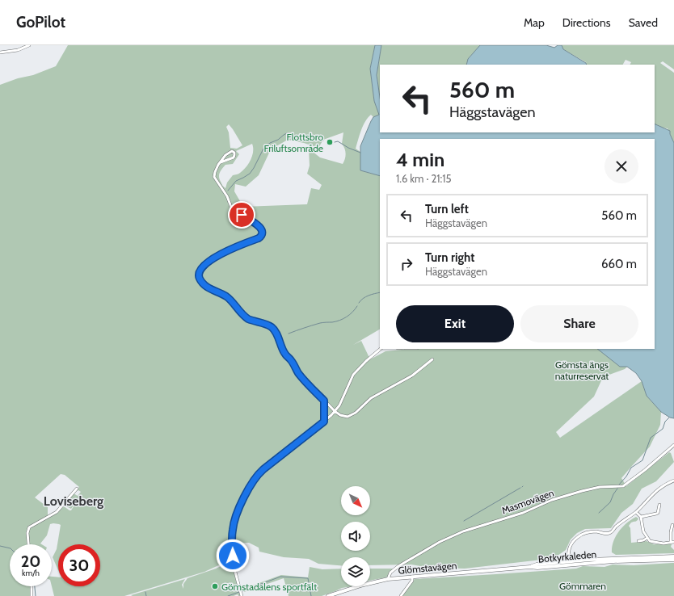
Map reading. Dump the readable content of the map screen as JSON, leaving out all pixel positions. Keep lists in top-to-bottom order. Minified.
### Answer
{"streets":{"main road":["Botkyrkaleden","Glömstavägen"],"street":["Masmovägen"]},"crossings":[["Masmovägen","Glömstavägen"],["Botkyrkaleden","Glömstavägen"]],"districts":["Loviseberg"],"parks":["Gömsta ängs naturreservat","Gömmaren"],"places":["Flottsbro Friluftsområde","Gömstadalens sportfält"],"north":"bottom right","page":{"header":"GoPilot","nav":["Map","Directions","Saved"],"turn":["560 m","Häggstavägen"],"heading":["4 min","1.6 km · 21:15"],"list":[{"name":"Turn left","note":"Häggstavägen","value":"560 m"},{"name":"Turn right","note":"Häggstavägen","value":"660 m"}],"buttons":["Exit","Share"],"speed":"20 km/h","limit":"30"}}
